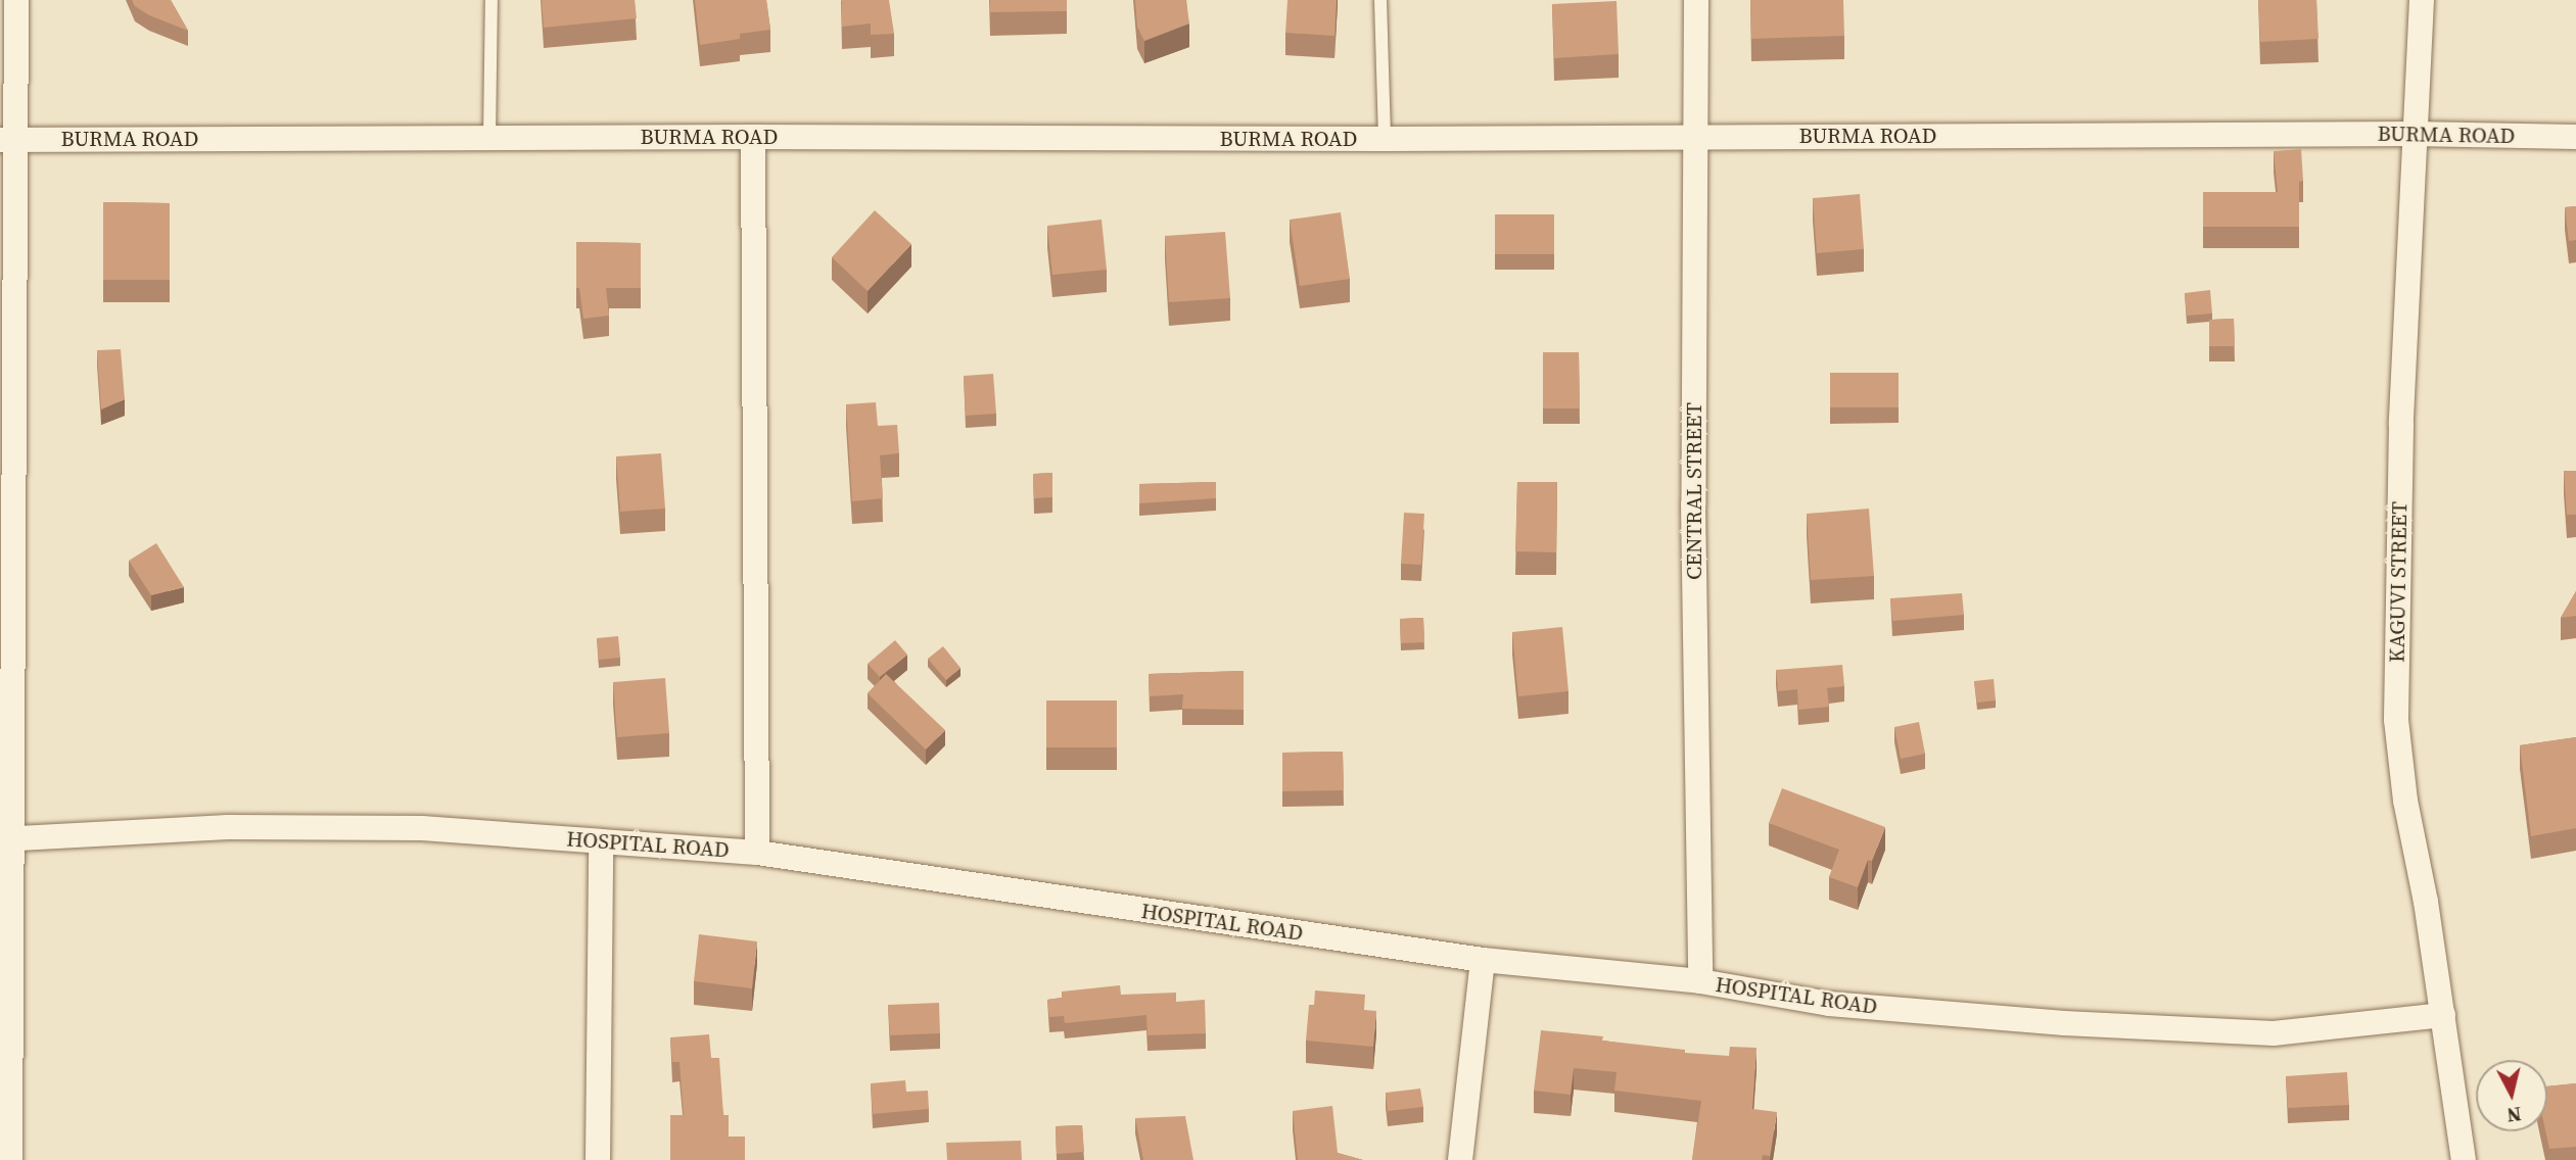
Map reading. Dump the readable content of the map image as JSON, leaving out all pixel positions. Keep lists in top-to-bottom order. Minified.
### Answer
{"streets":{"street":["BURMA ROAD","CENTRAL STREET","KAGUVI STREET","HOSPITAL ROAD"]},"crossings":[["BURMA ROAD","CENTRAL STREET"],["BURMA ROAD","KAGUVI STREET"],["CENTRAL STREET","HOSPITAL ROAD"],["KAGUVI STREET","HOSPITAL ROAD"]],"north":"bottom"}
